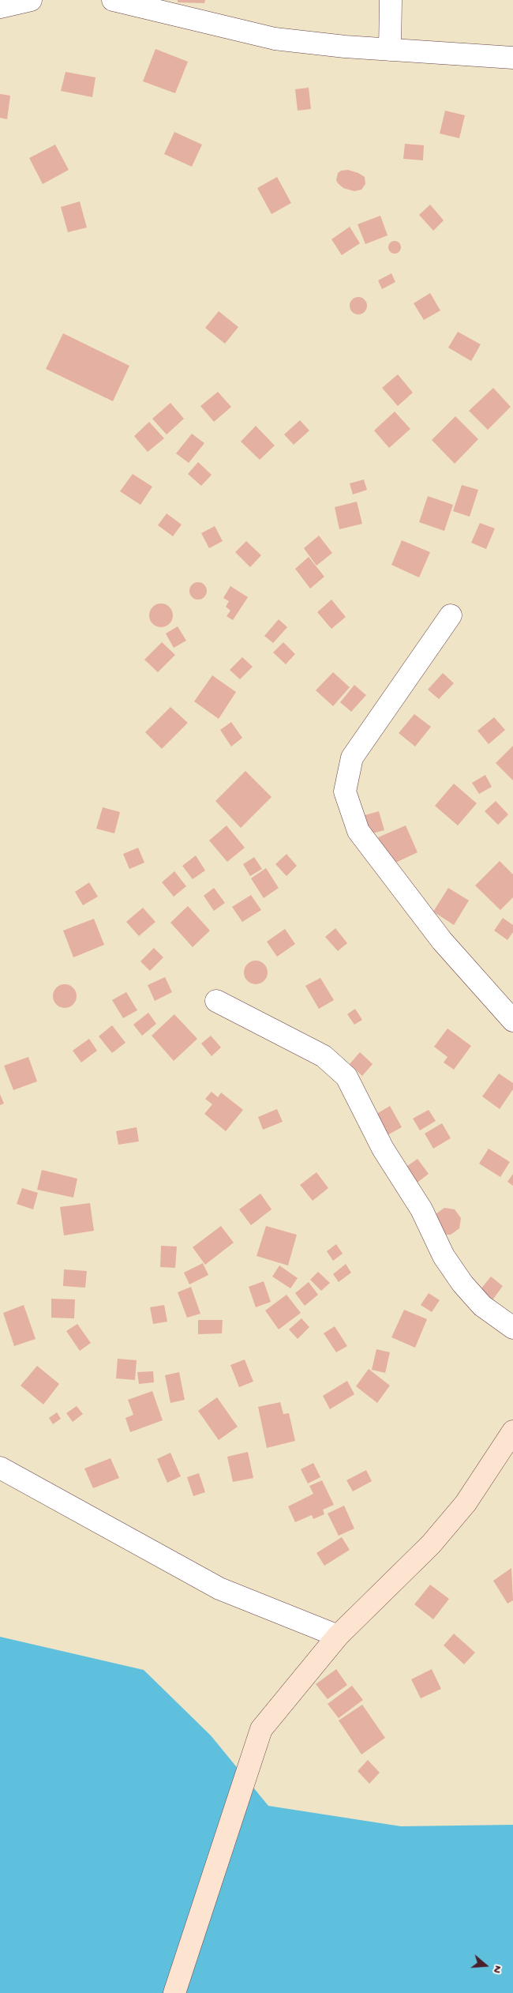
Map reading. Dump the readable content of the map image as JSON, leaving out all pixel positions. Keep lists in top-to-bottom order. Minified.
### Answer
{"north":"right"}
